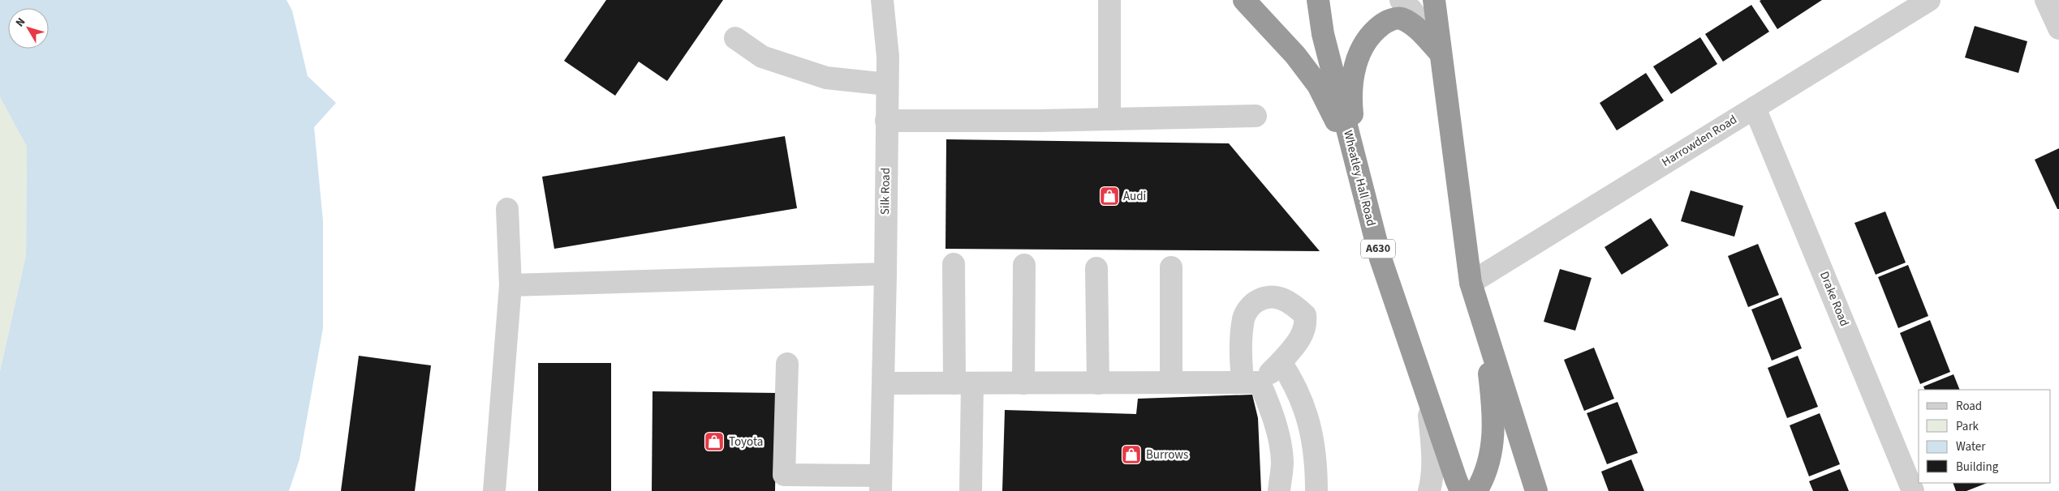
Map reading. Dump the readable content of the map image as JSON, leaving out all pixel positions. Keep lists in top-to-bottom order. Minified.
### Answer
{"streets":{"highway":["Wheatley Hall Road","A630"],"street":["Harrowden Road","Silk Road","Drake Road"]},"crossings":[["Harrowden Road","Drake Road"]],"places":{"shop":["Audi","Toyota","Burrows"]},"legend":["Road","Park","Water","Building"],"north":"top left"}
